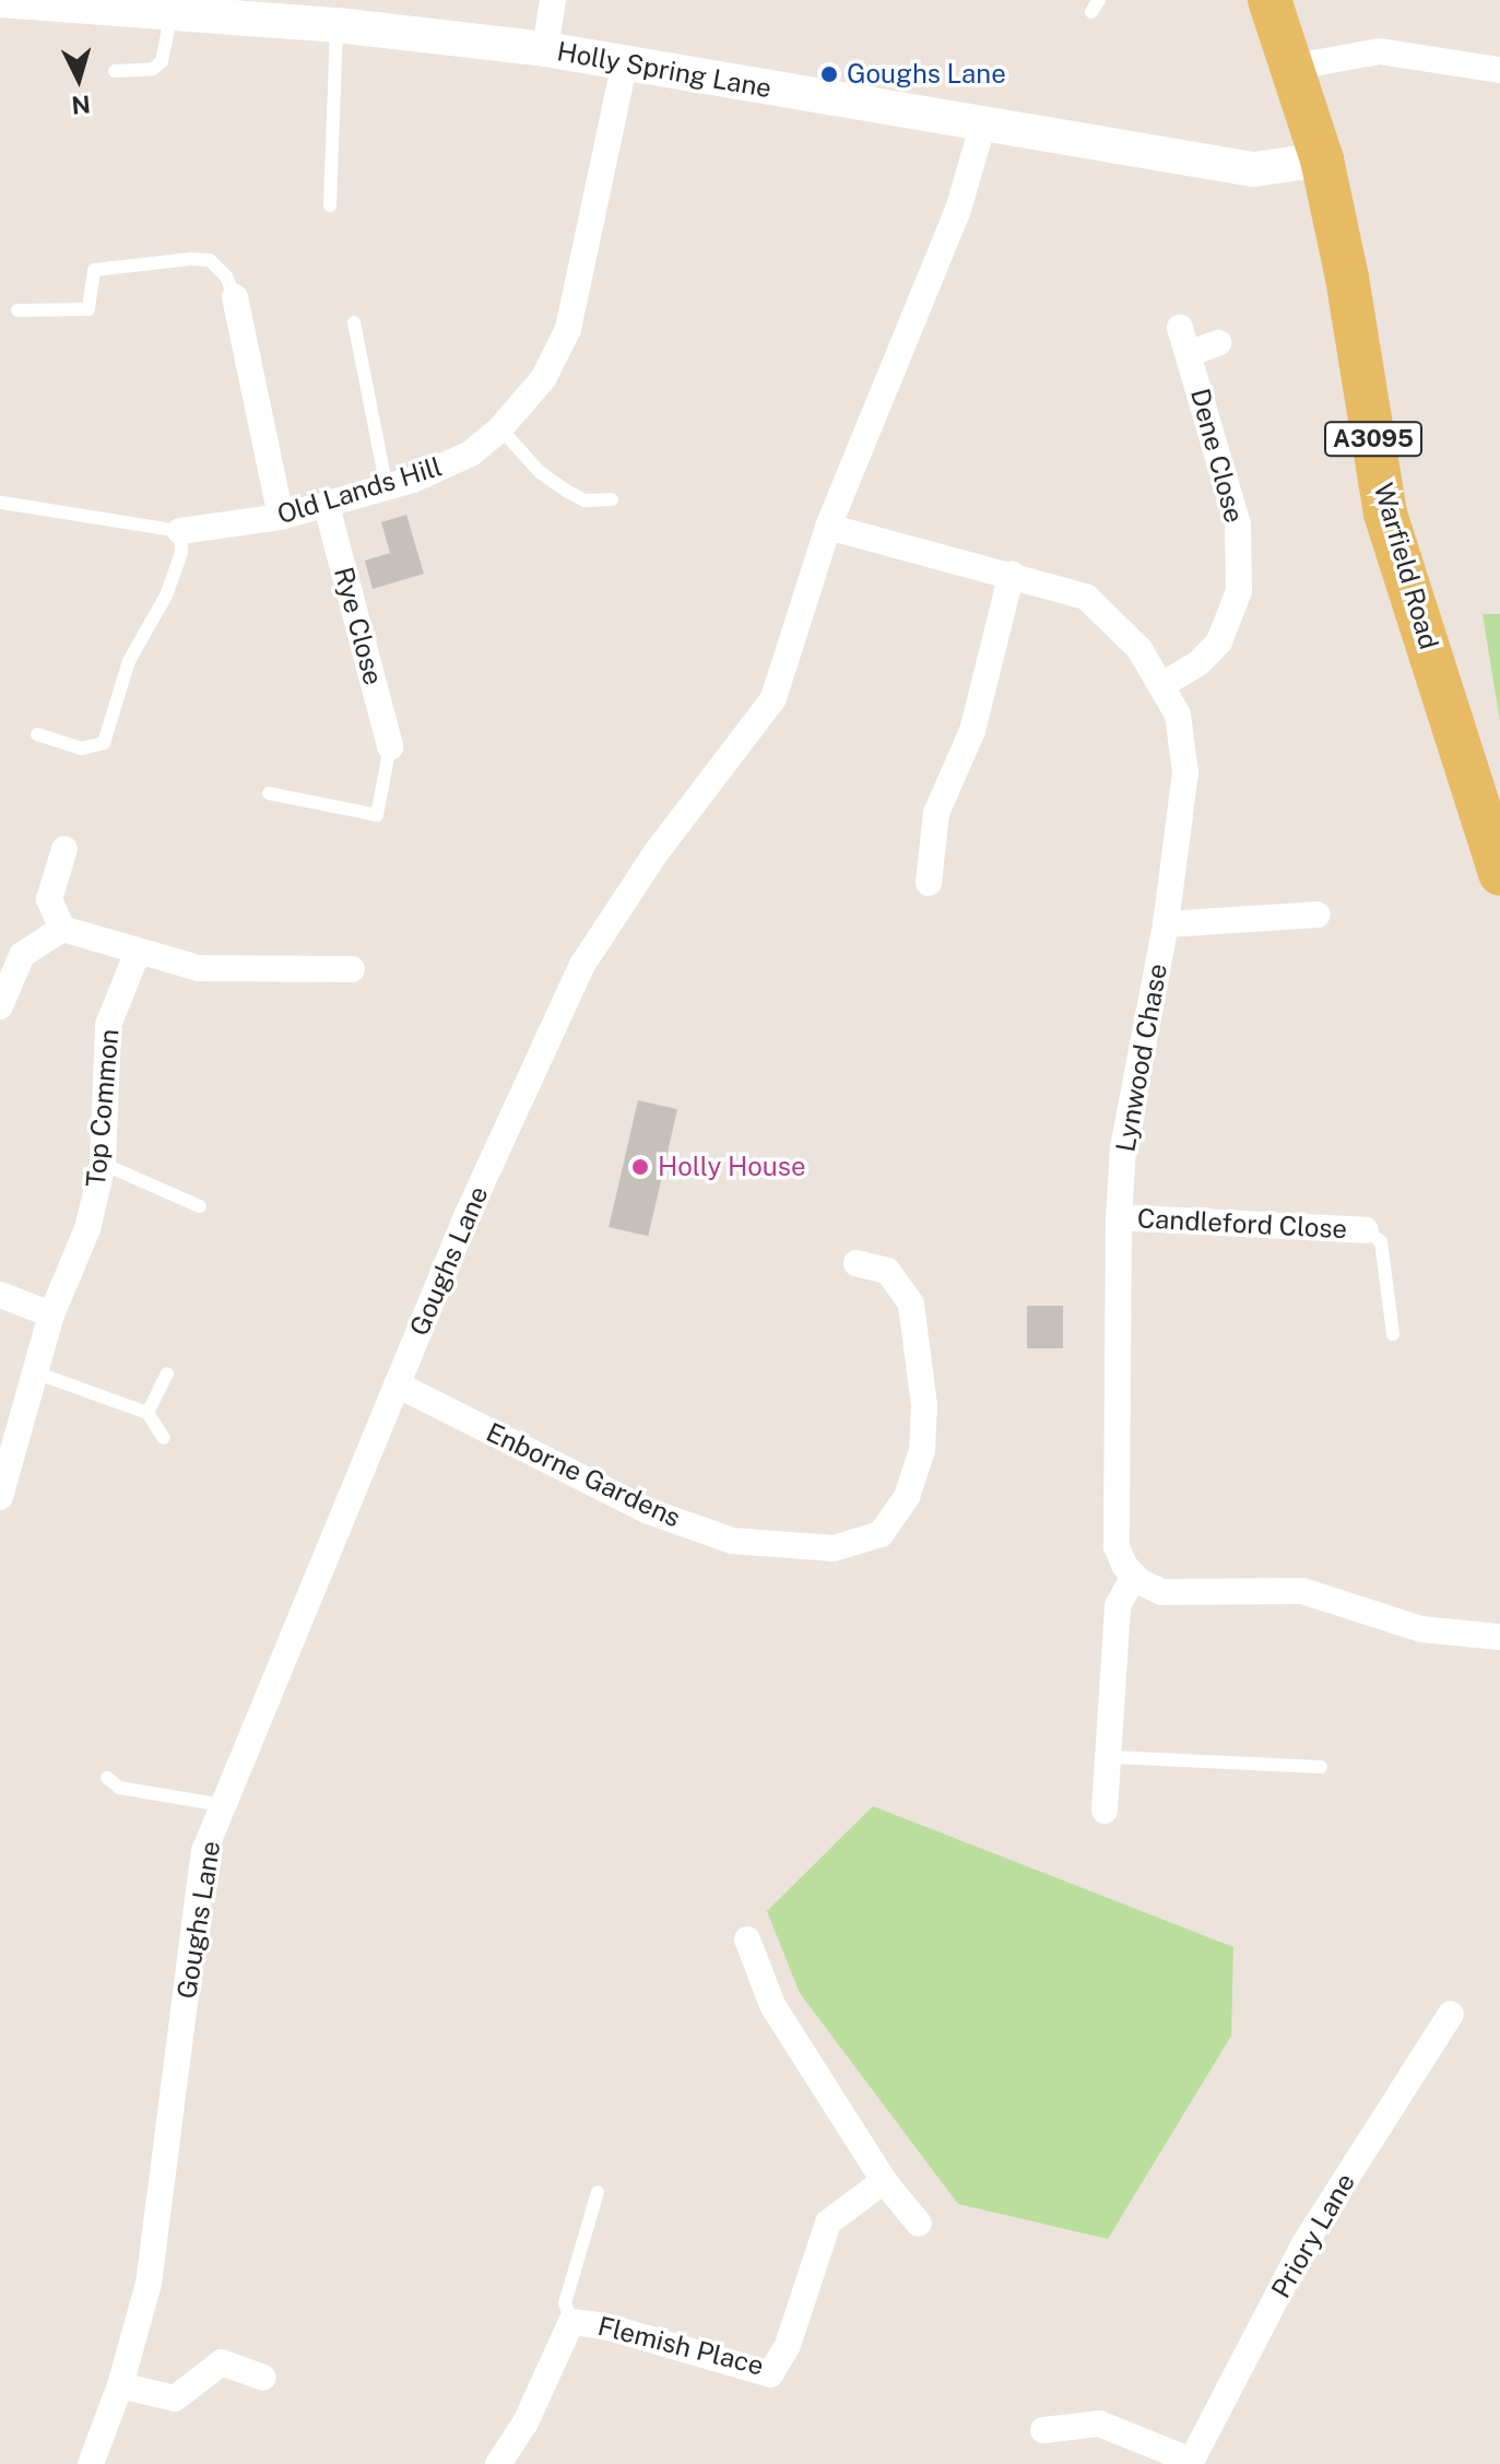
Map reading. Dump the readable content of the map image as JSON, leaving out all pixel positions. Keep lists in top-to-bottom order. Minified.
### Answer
{"streets":{"main road":["A3095","Warfield Road"],"street":["Holly Spring Lane","Dene Close","Old Lands Hill","Rye Close","Lynwood Chase","Top Common","Candleford Close","Goughs Lane","Enborne Gardens","Priory Lane","Flemish Place"]},"crossings":[["Holly Spring Lane","Old Lands Hill"],["Holly Spring Lane","Warfield Road"],["Holly Spring Lane","Goughs Lane"],["Dene Close","Lynwood Chase"],["Old Lands Hill","Rye Close"],["Lynwood Chase","Candleford Close"],["Lynwood Chase","Goughs Lane"],["Goughs Lane","Enborne Gardens"]],"places":["Goughs Lane","Holly House"],"north":"bottom"}
